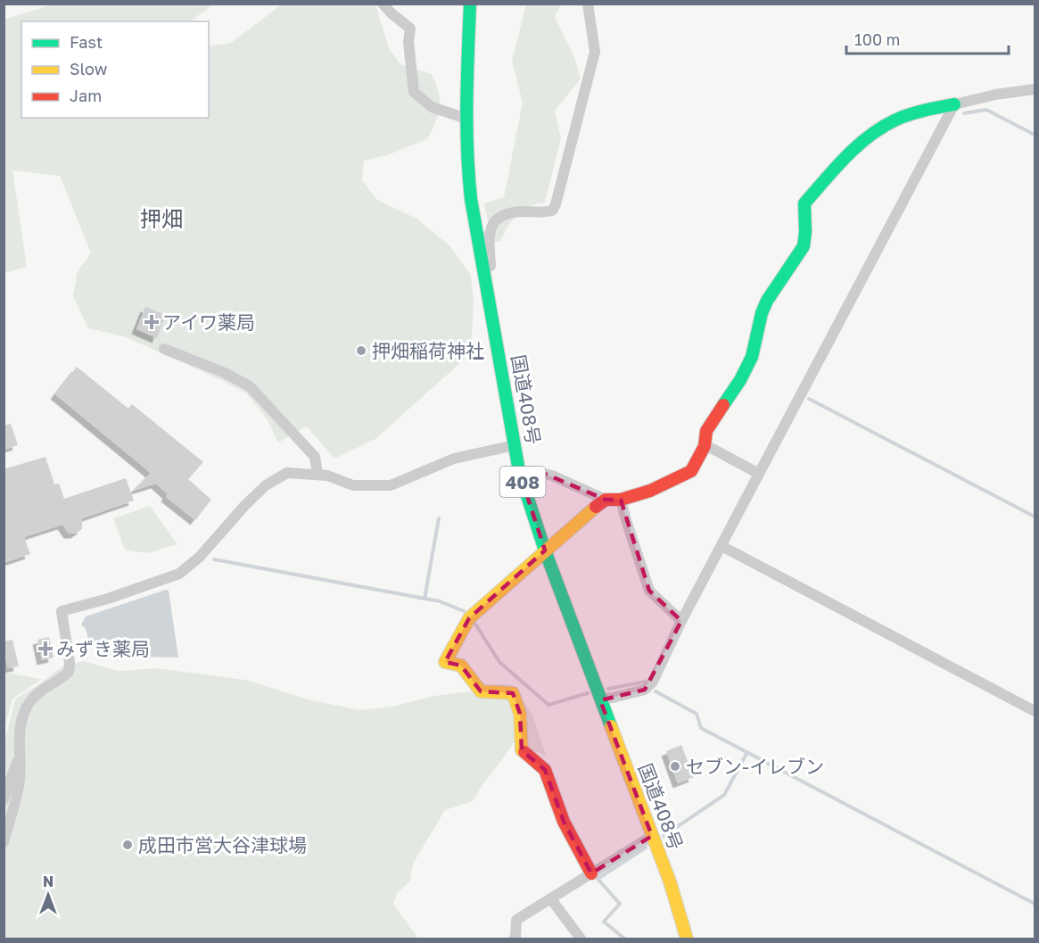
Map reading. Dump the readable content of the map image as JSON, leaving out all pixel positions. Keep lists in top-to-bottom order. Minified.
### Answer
{"streets":{"main road":["国道408号","408"]},"districts":["押畑"],"places":{"health":["アイワ薬局","みずき薬局"],"other":["押畑稲荷神社","セブン-イレブン","成田市営大谷津球場"]},"legend":["Fast","Slow","Jam"],"scale_bar":"100 m","north":"top"}
